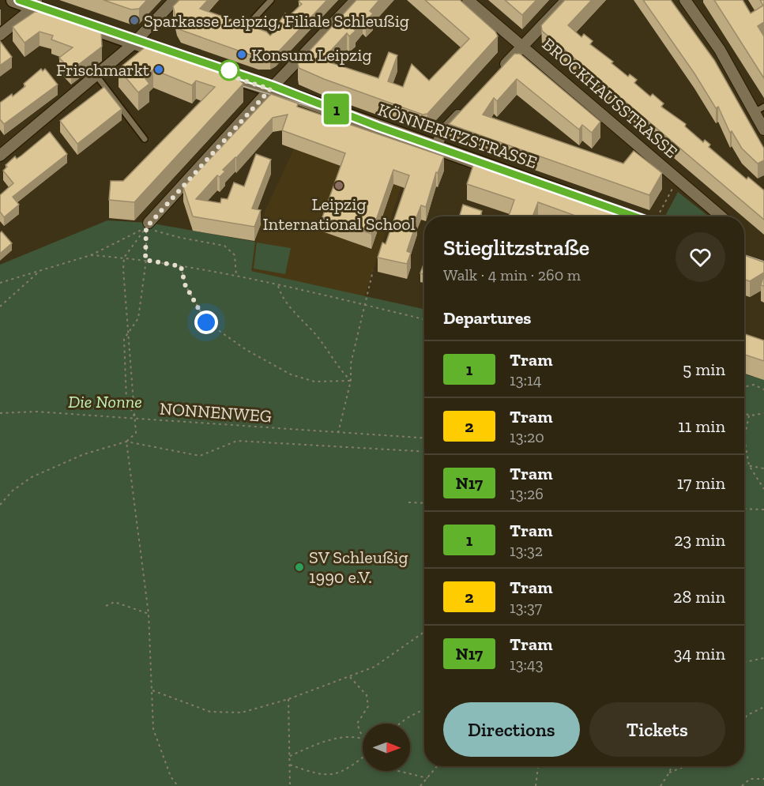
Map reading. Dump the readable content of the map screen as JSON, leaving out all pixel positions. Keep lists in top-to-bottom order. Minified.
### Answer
{"streets":{"main road":["KÖNNERITZSTRASSE"],"street":["BROCKHAUSSTRASSE"],"path":["NONNENWEG"]},"parks":["Die Nonne"],"places":["Sparkasse Leipzig, Filiale Schleußig","Konsum Leipzig","Frischmarkt","Leipzig International School","SV Schleußig 1990 e.V."],"lines":["tram line 1"],"north":"right","page":{"on_map":"1","heading":[["Stieglitzstraße","Walk · 4 min · 260 m"],"Departures"],"list":[{"mark":"1","name":"Tram","note":"13:14","value":"5 min"},{"mark":"2","name":"Tram","note":"13:20","value":"11 min"},{"mark":"N17","name":"Tram","note":"13:26","value":"17 min"},{"mark":"1","name":"Tram","note":"13:32","value":"23 min"},{"mark":"2","name":"Tram","note":"13:37","value":"28 min"},{"mark":"N17","name":"Tram","note":"13:43","value":"34 min"}],"buttons":["Directions","Tickets"]}}
